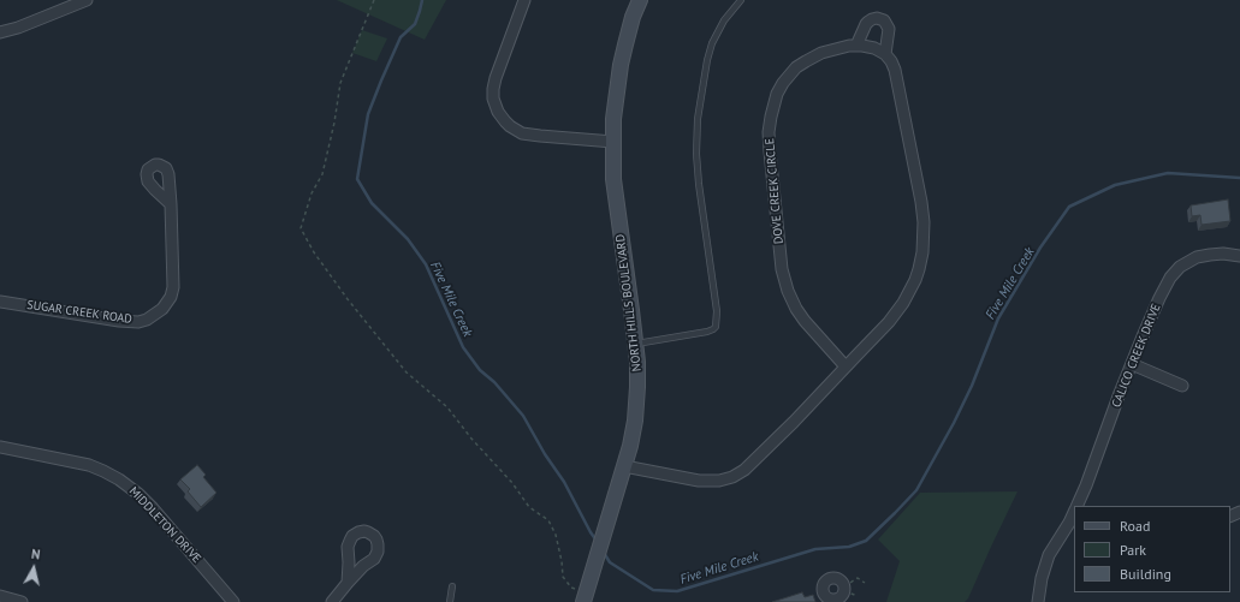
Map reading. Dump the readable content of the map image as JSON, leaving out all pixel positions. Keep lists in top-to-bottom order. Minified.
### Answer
{"streets":{"street":["DOVE CREEK CIRCLE","NORTH HILLS BOULEVARD","SUGAR CREEK ROAD","CALICO CREEK DRIVE","MIDDLETON DRIVE"]},"water":["Five Mile Creek"],"legend":["Road","Park","Building"],"north":"top"}
